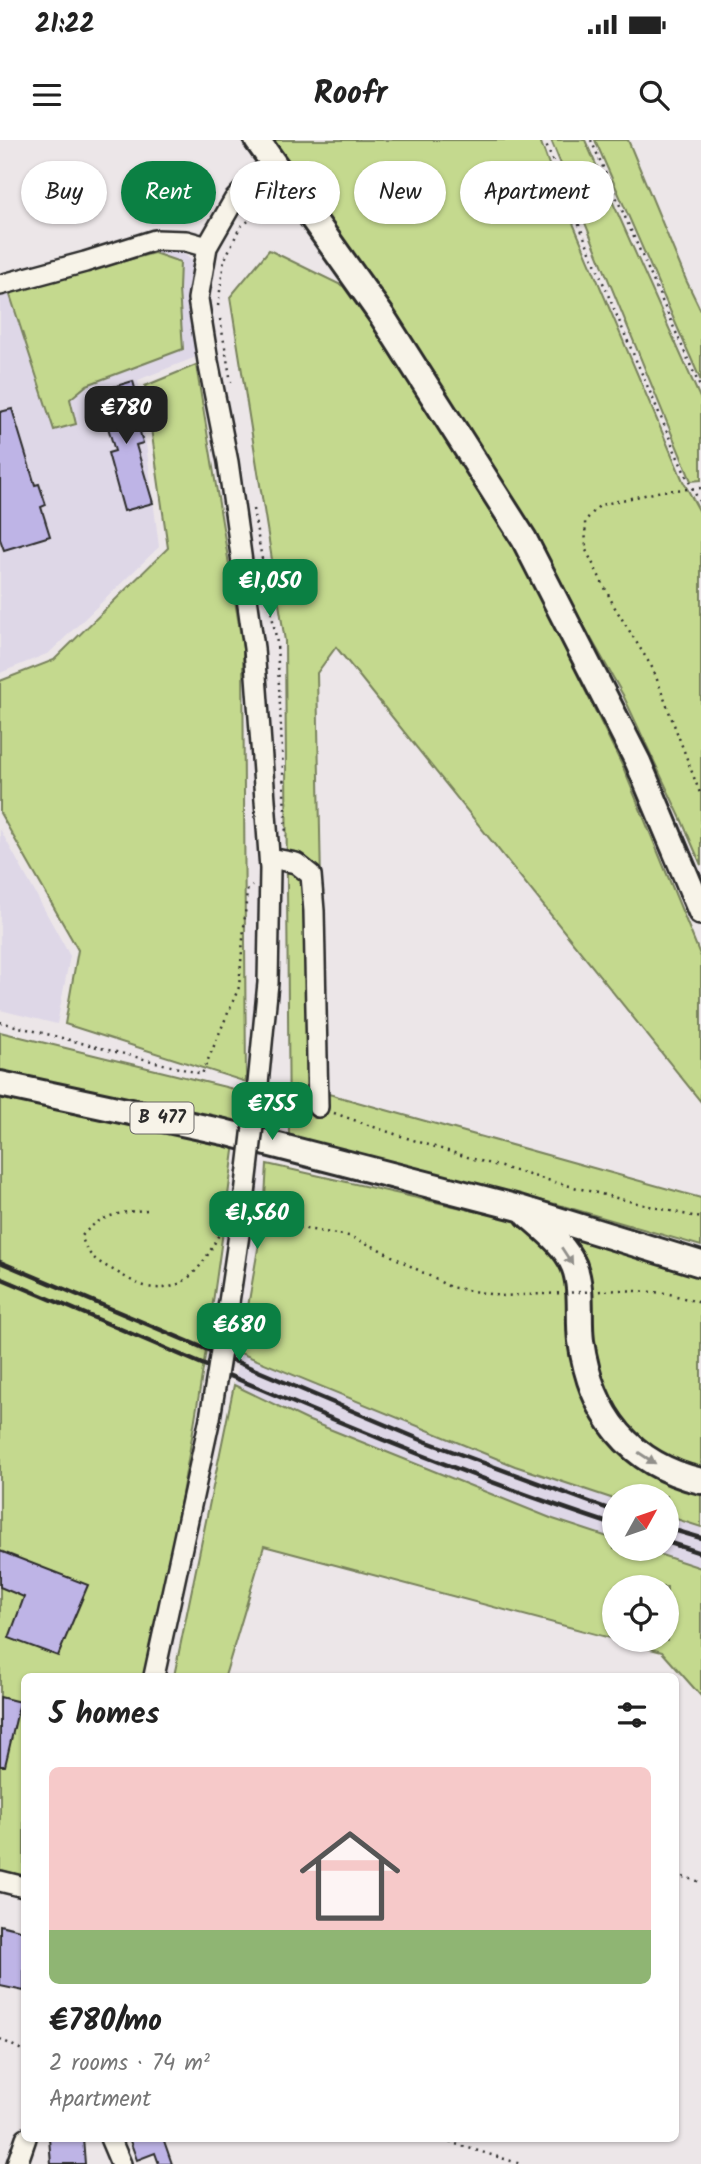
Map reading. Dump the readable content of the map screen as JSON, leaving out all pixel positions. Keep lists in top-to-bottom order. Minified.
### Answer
{"streets":{"main road":["B 477"]},"north":"top right","page":{"status":"21:22","header":"Roofr","chip":["Buy","Rent","Filters","New","Apartment"],"price":["€780","€1,050","€755","€1,560","€680"],"heading":"5 homes","list":[{"name":"€780/mo","note":"2 rooms · 74 m² · Apartment"}]}}
